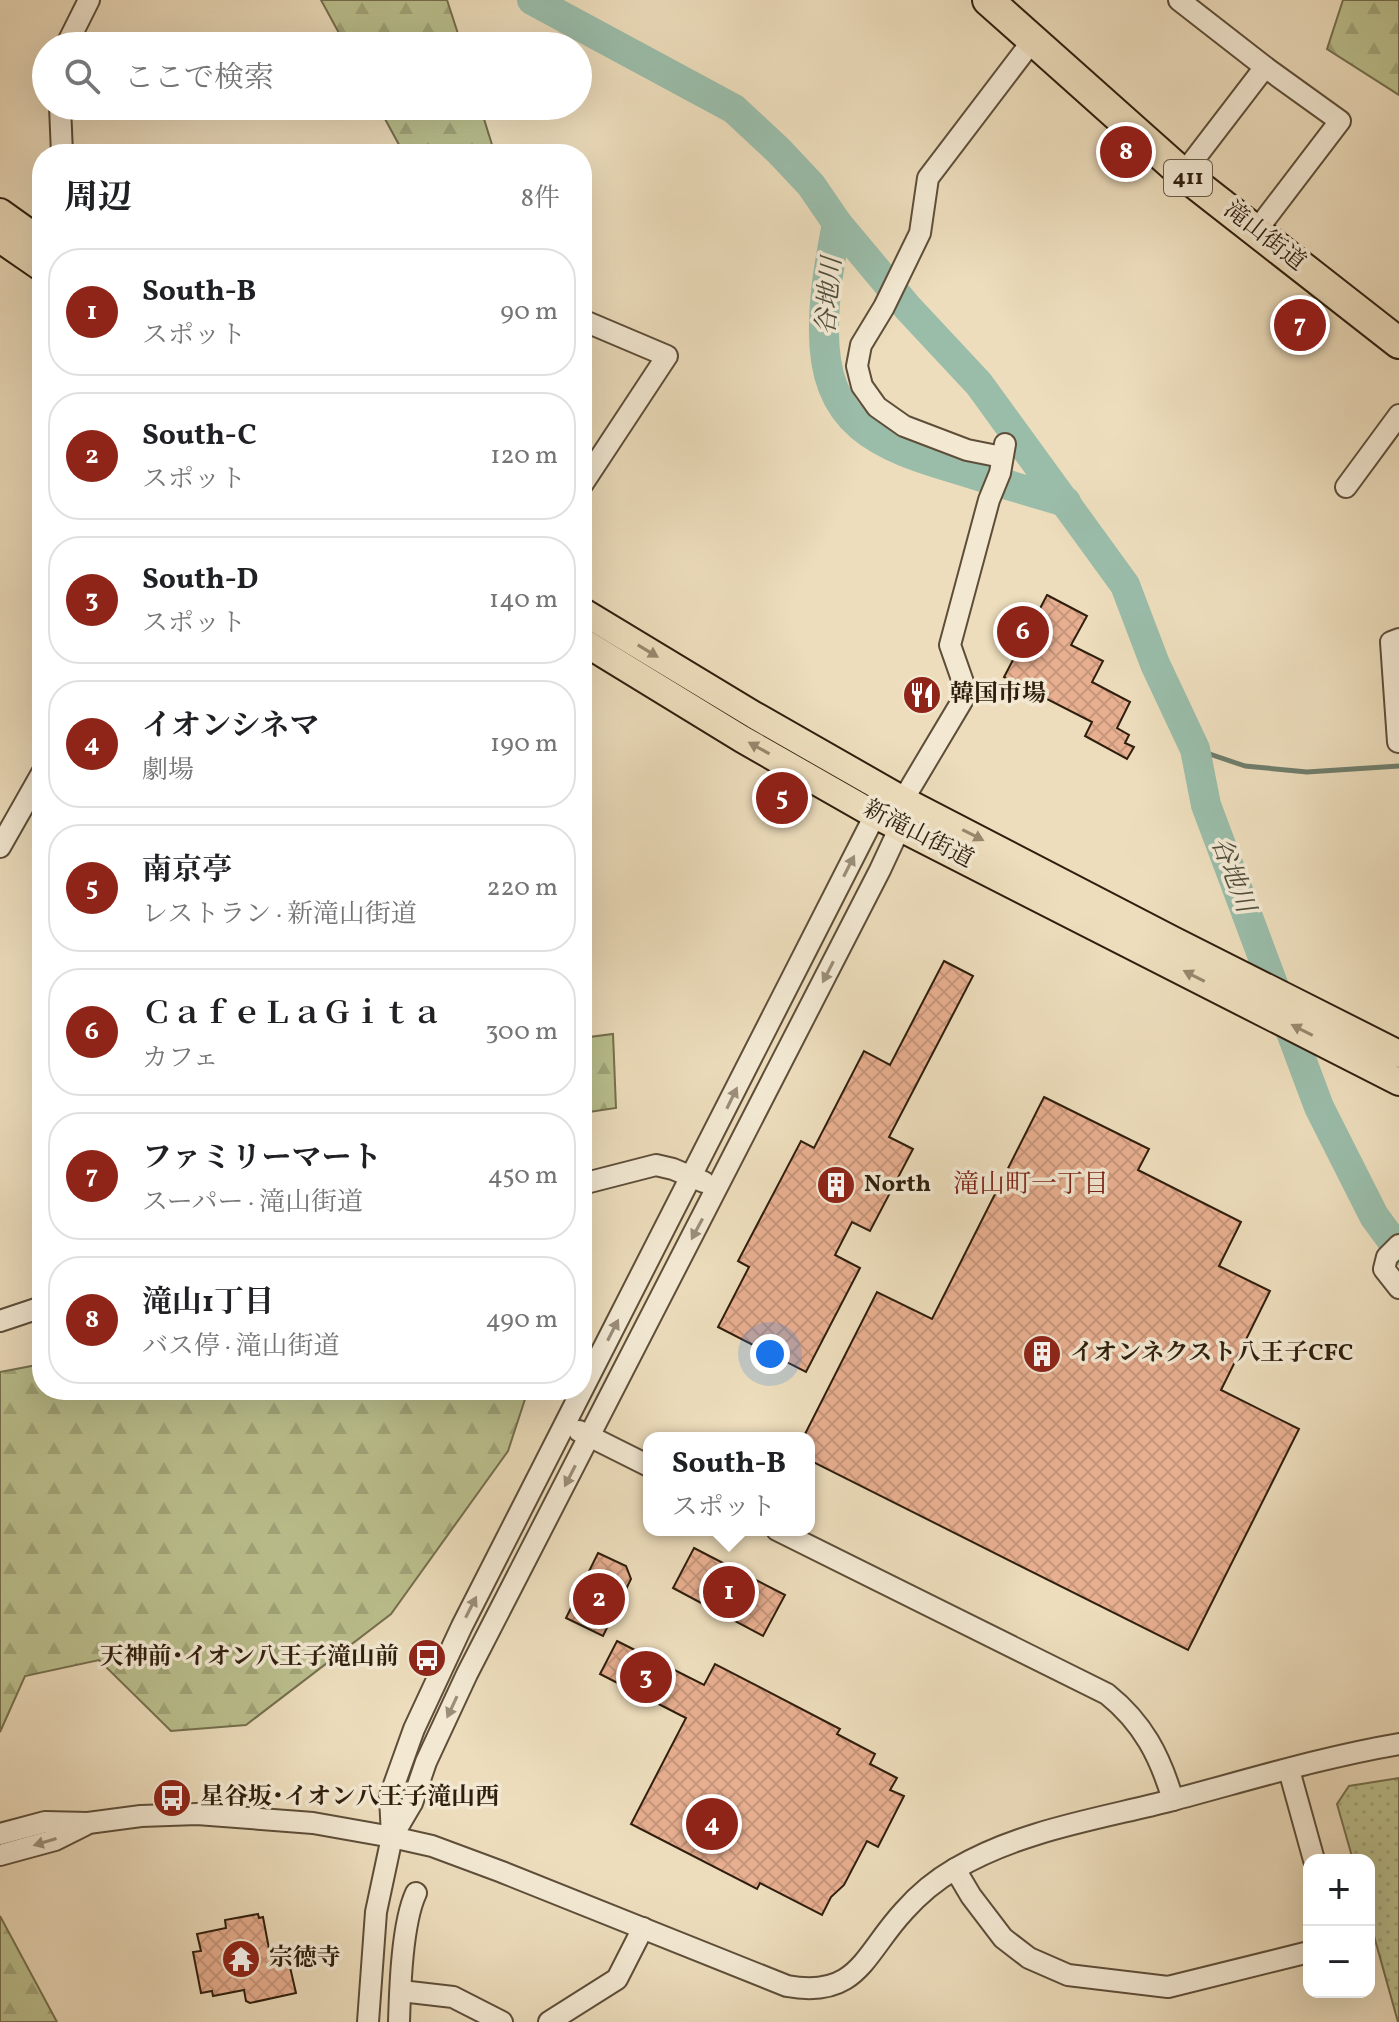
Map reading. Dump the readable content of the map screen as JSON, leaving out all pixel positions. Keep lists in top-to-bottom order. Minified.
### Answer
{"streets":{"highway":["411","滝山街道"],"main road":["新滝山街道"]},"districts":["滝山町一丁目"],"water":["谷地川"],"places":{"restaurant":["韓国市場"],"building":["North","イオンネクスト八王子CFC"],"bus stop":["天神前･イオン八王子滝山前","星谷坂･イオン八王子滝山西"],"temple":["宗徳寺"]},"page":{"search":"ここで検索","pins":["8","7","6","5","1","2","3","4"],"heading":["周辺","8件"],"list":[{"mark":"1","name":"South-B","note":"スポット","value":"90 m"},{"mark":"2","name":"South-C","note":"スポット","value":"120 m"},{"mark":"3","name":"South-D","note":"スポット","value":"140 m"},{"mark":"4","name":"イオンシネマ","note":"劇場","value":"190 m"},{"mark":"5","name":"南京亭","note":"レストラン · 新滝山街道","value":"220 m"},{"mark":"6","name":"ＣａｆｅＬａＧｉｔａ","note":"カフェ","value":"300 m"},{"mark":"7","name":"ファミリーマート","note":"スーパー · 滝山街道","value":"450 m"},{"mark":"8","name":"滝山1丁目","note":"バス停 · 滝山街道","value":"490 m"}],"popup":["South-B","スポット"],"map_buttons":["+","−"]}}
